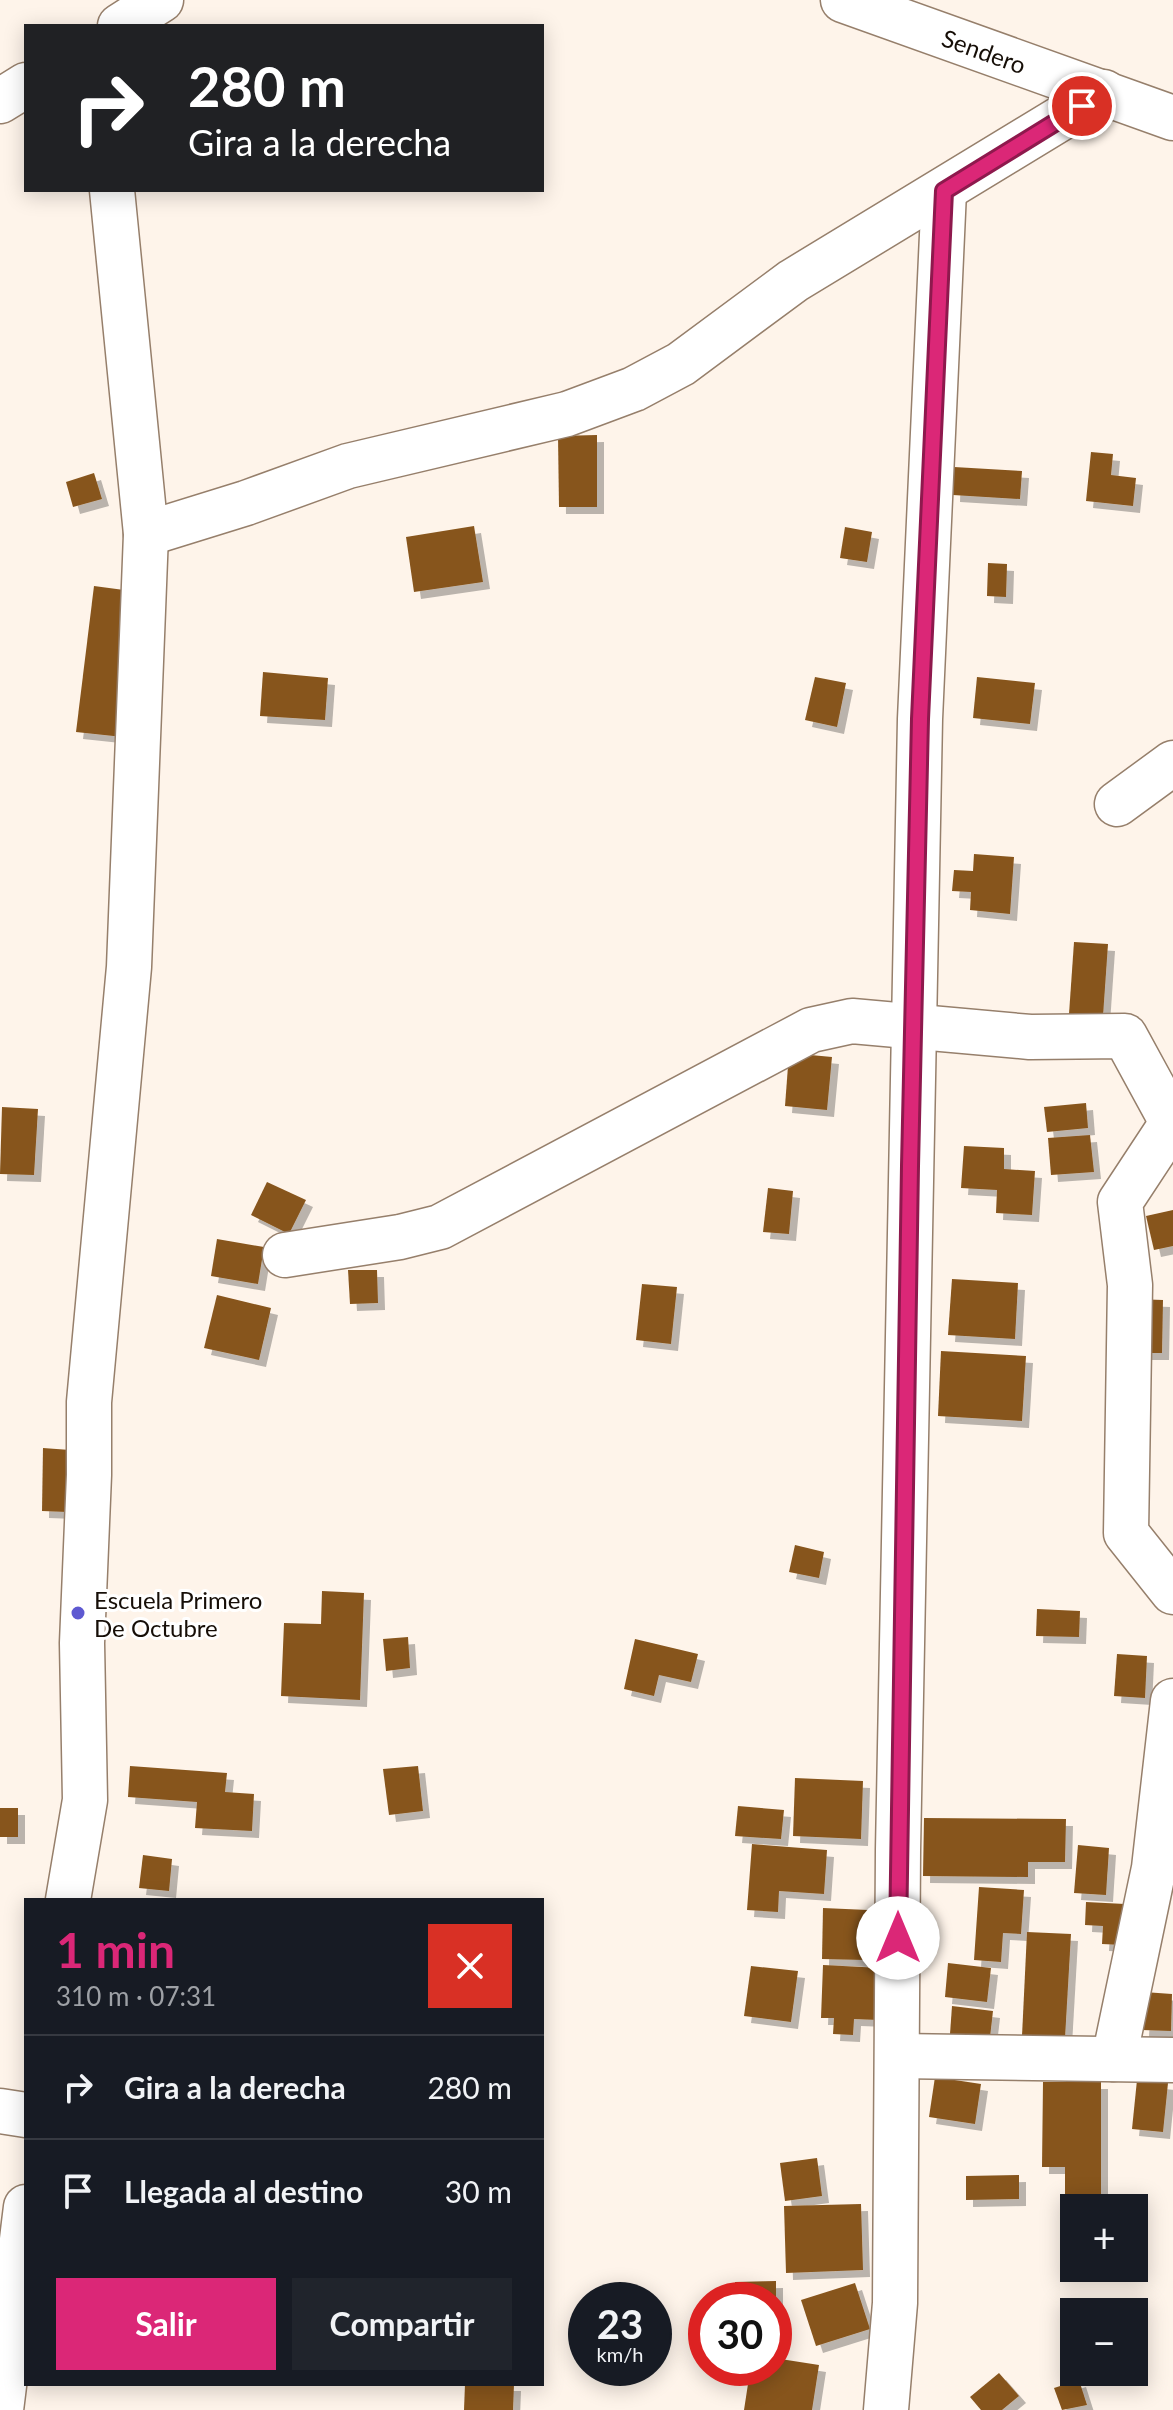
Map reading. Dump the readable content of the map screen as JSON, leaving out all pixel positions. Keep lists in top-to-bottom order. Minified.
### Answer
{"streets":{"street":["Sendero"]},"places":["Escuela Primero De Octubre"],"page":{"turn":["280 m","Gira a la derecha"],"heading":["1 min","310 m · 07:31"],"list":[{"name":"Gira a la derecha","value":"280 m"},{"name":"Llegada al destino","value":"30 m"}],"map_buttons":["+","−"],"buttons":["Salir","Compartir"],"speed":"23 km/h","limit":"30"}}
